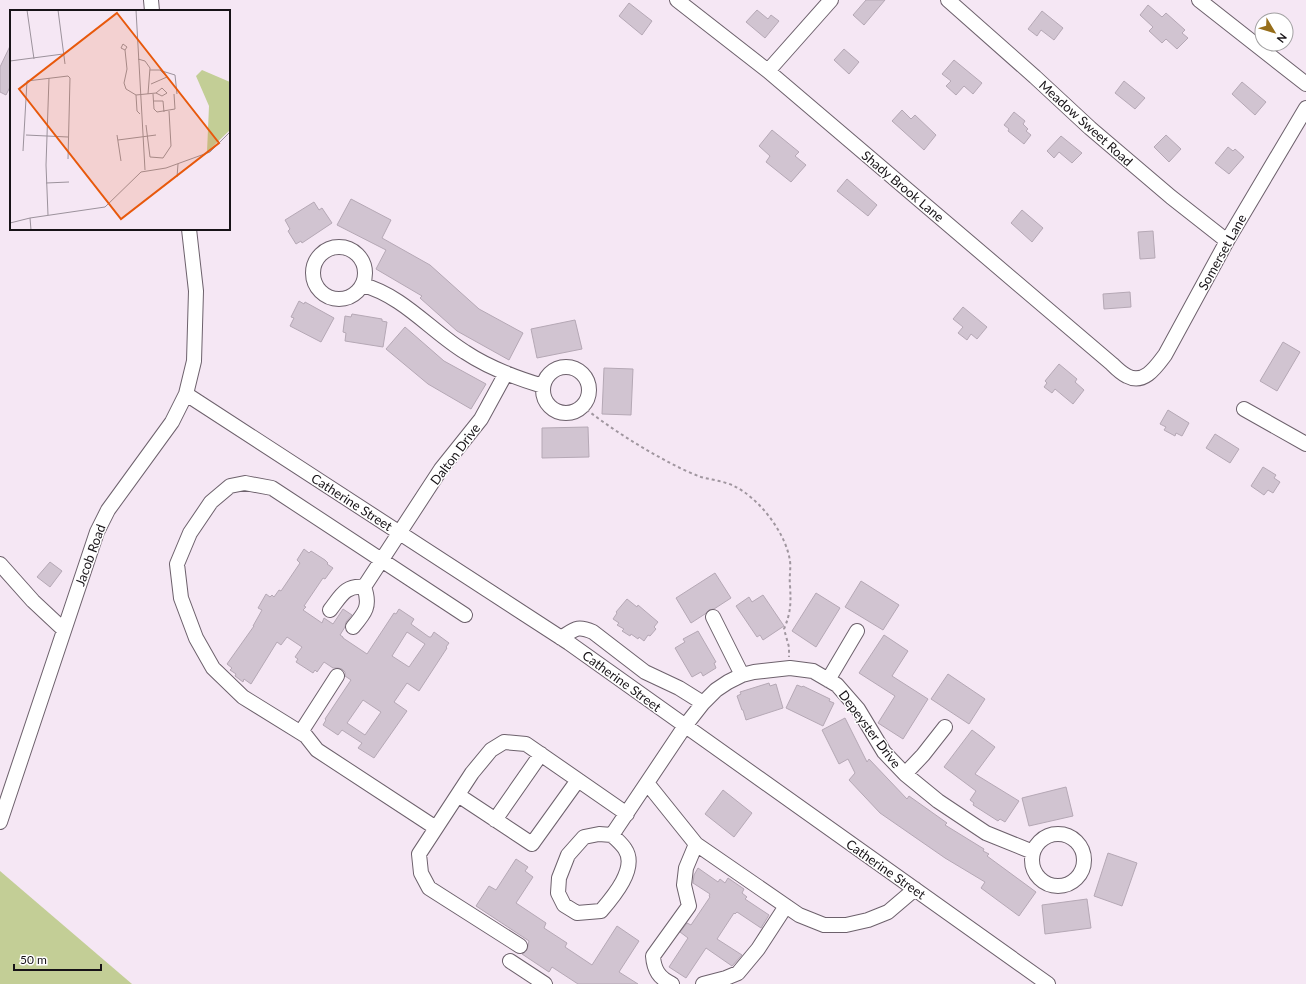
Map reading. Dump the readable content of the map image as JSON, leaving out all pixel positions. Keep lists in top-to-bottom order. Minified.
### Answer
{"streets":{"street":["Meadow Sweet Road","Shady Brook Lane","Somerset Lane","Dalton Drive","Catherine Street","Jacob Road","Depeyster Drive"]},"crossings":[["Meadow Sweet Road","Somerset Lane"],["Shady Brook Lane","Somerset Lane"],["Dalton Drive","Catherine Street"],["Catherine Street","Jacob Road"],["Catherine Street","Depeyster Drive"]],"scale_bar":"50 m","north":"bottom right"}
